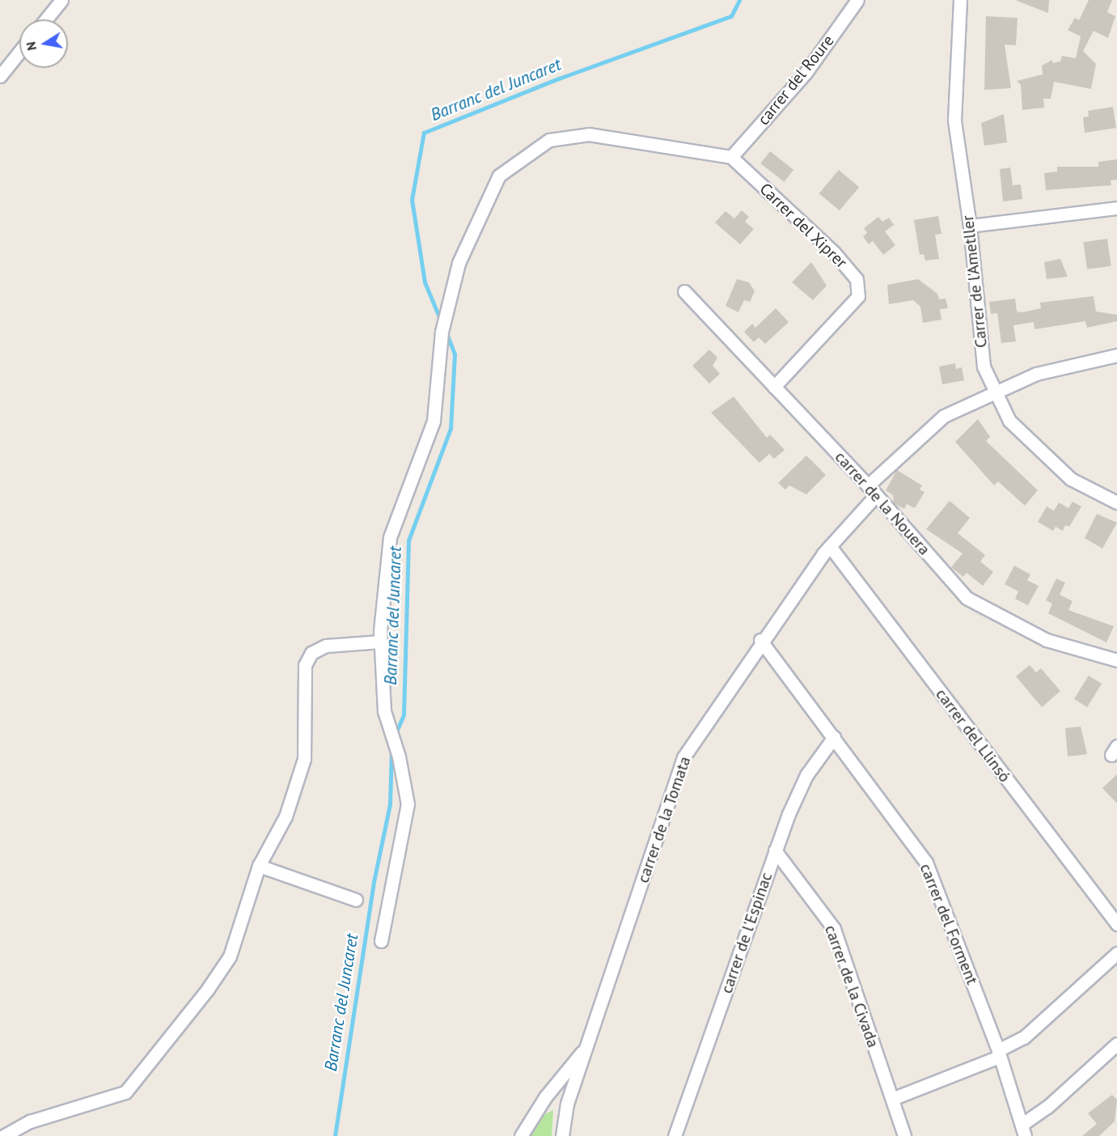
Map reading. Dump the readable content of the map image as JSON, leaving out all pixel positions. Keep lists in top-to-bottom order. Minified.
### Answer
{"streets":{"street":["carrer del Roure","Carrer del Xiprer","Carrer de l'Ametller","carrer de la Nouera","carrer del Llinsó","carrer de la Tomata","carrer del Forment","carrer de l'Espinac","carrer de la Civada"]},"crossings":[["carrer del Roure","Carrer del Xiprer"],["Carrer del Xiprer","carrer de la Nouera"],["carrer de la Nouera","carrer de la Tomata"],["carrer del Llinsó","carrer de la Tomata"],["carrer de la Tomata","carrer del Forment"],["carrer del Forment","carrer de l'Espinac"],["carrer de l'Espinac","carrer de la Civada"]],"water":["Barranc del Juncaret"],"north":"left"}
